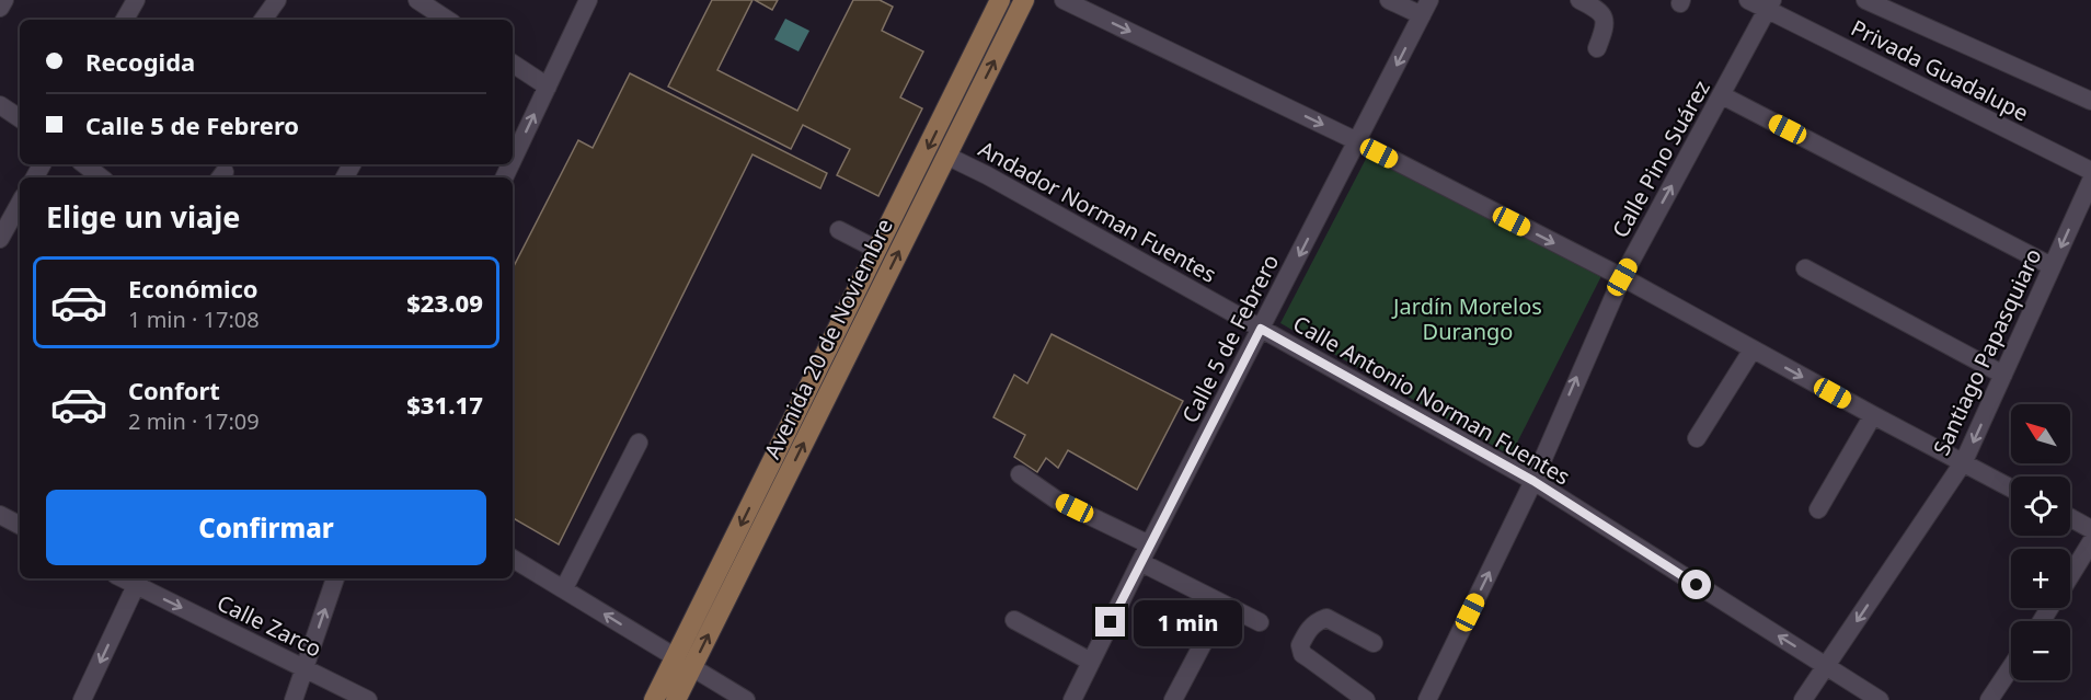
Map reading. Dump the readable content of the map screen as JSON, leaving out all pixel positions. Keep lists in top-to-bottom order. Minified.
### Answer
{"streets":{"main road":["Avenida 20 de Noviembre"],"street":["Privada Guadalupe","Calle Pino Suárez","Andador Norman Fuentes","Calle 5 de Febrero","Santiago Papasquiaro","Calle Antonio Norman Fuentes","Calle Zarco"]},"crossings":[["Privada Guadalupe","Calle Pino Suárez"],["Calle Pino Suárez","Calle Antonio Norman Fuentes"],["Andador Norman Fuentes","Avenida 20 de Noviembre"],["Andador Norman Fuentes","Calle 5 de Febrero"],["Andador Norman Fuentes","Calle Antonio Norman Fuentes"],["Calle 5 de Febrero","Calle Antonio Norman Fuentes"],["Santiago Papasquiaro","Calle Antonio Norman Fuentes"]],"one_way":["Calle Pino Suárez","Calle 5 de Febrero","Calle Antonio Norman Fuentes","Calle Zarco"],"parks":["Jardín Morelos Durango"],"north":"top left","page":{"banner":["Recogida","Calle 5 de Febrero"],"heading":"Elige un viaje","list":[{"name":"Económico","note":"1 min · 17:08","value":"$23.09"},{"name":"Confort","note":"2 min · 17:09","value":"$31.17"}],"map_buttons":["+","−"],"buttons":"Confirmar","bubble":"1 min"}}
